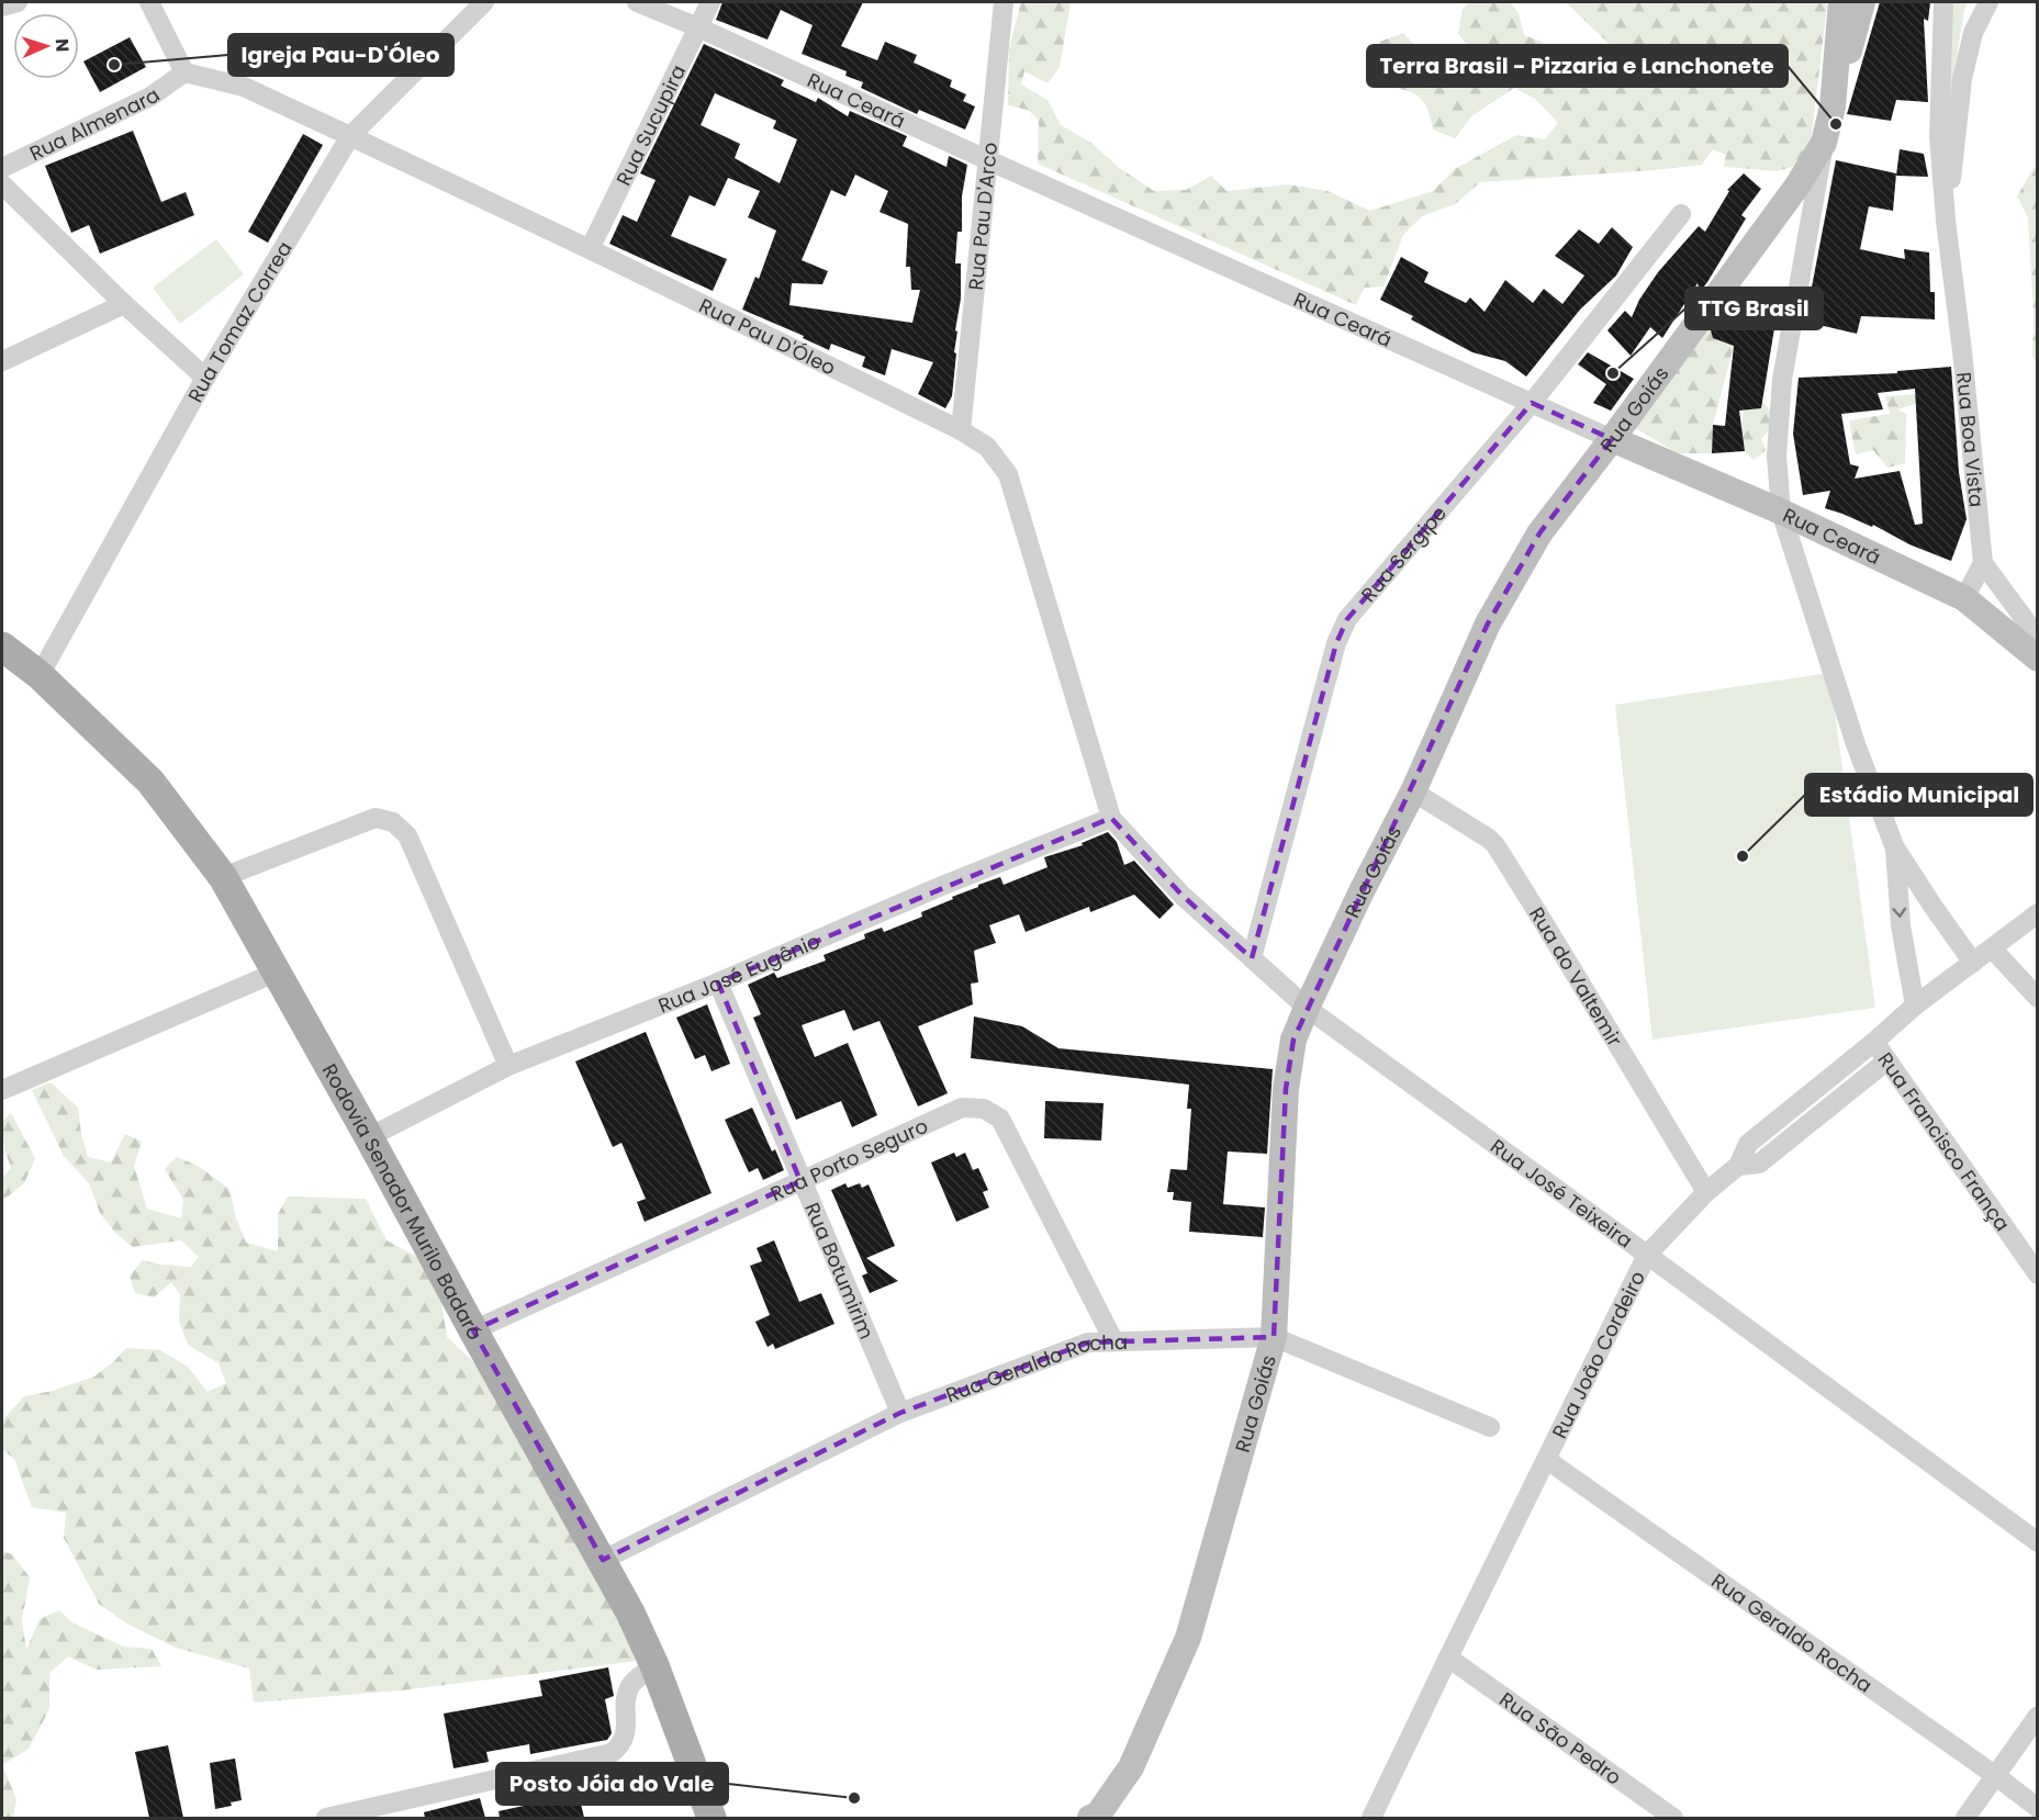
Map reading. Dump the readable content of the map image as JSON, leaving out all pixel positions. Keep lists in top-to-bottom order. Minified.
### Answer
{"streets":{"main road":["Rodovia Senador Murilo Badaró"],"street":["Rua Ceará","Rua Almenara","Rua Sucupira","Rua Pau D'Arco","Rua Tomaz Correa","Rua Pau D'Óleo","Rua Goiás","Rua Boa Vista","Rua Sergipe","Rua José Eugênio","Rua do Valtemir","Rua Francisco França","Rua Porto Seguro","Rua José Teixeira","Rua Botumirim","Rua João Cordeiro","Rua Geraldo Rocha","Rua São Pedro"]},"crossings":[["Rua Ceará","Rua Sucupira"],["Rua Ceará","Rua Pau D'Arco"],["Rua Ceará","Rua Goiás"],["Rua Ceará","Rua Sergipe"],["Rua Almenara","Rua Pau D'Óleo"],["Rua Sucupira","Rua Pau D'Óleo"],["Rua Pau D'Arco","Rua Pau D'Óleo"],["Rua Tomaz Correa","Rua Pau D'Óleo"],["Rua Tomaz Correa","Rodovia Senador Murilo Badaró"],["Rua Pau D'Óleo","Rua José Eugênio"],["Rua Pau D'Óleo","Rua José Teixeira"],["Rua Goiás","Rua do Valtemir"],["Rua Goiás","Rua José Teixeira"],["Rua Goiás","Rua Geraldo Rocha"],["Rua Sergipe","Rua José Teixeira"],["Rua José Eugênio","Rua José Teixeira"],["Rua José Eugênio","Rodovia Senador Murilo Badaró"],["Rua José Eugênio","Rua Botumirim"],["Rua do Valtemir","Rua João Cordeiro"],["Rua Francisco França","Rua João Cordeiro"],["Rua Porto Seguro","Rodovia Senador Murilo Badaró"],["Rua Porto Seguro","Rua Botumirim"],["Rua Porto Seguro","Rua Geraldo Rocha"],["Rua José Teixeira","Rua João Cordeiro"],["Rodovia Senador Murilo Badaró","Rua Geraldo Rocha"],["Rua Botumirim","Rua Geraldo Rocha"],["Rua João Cordeiro","Rua Geraldo Rocha"],["Rua João Cordeiro","Rua São Pedro"]],"places":["Igreja Pau-D'Óleo","Terra Brasil - Pizzaria e Lanchonete","TTG Brasil","Estádio Municipal","Posto Jóia do Vale"],"north":"right"}
